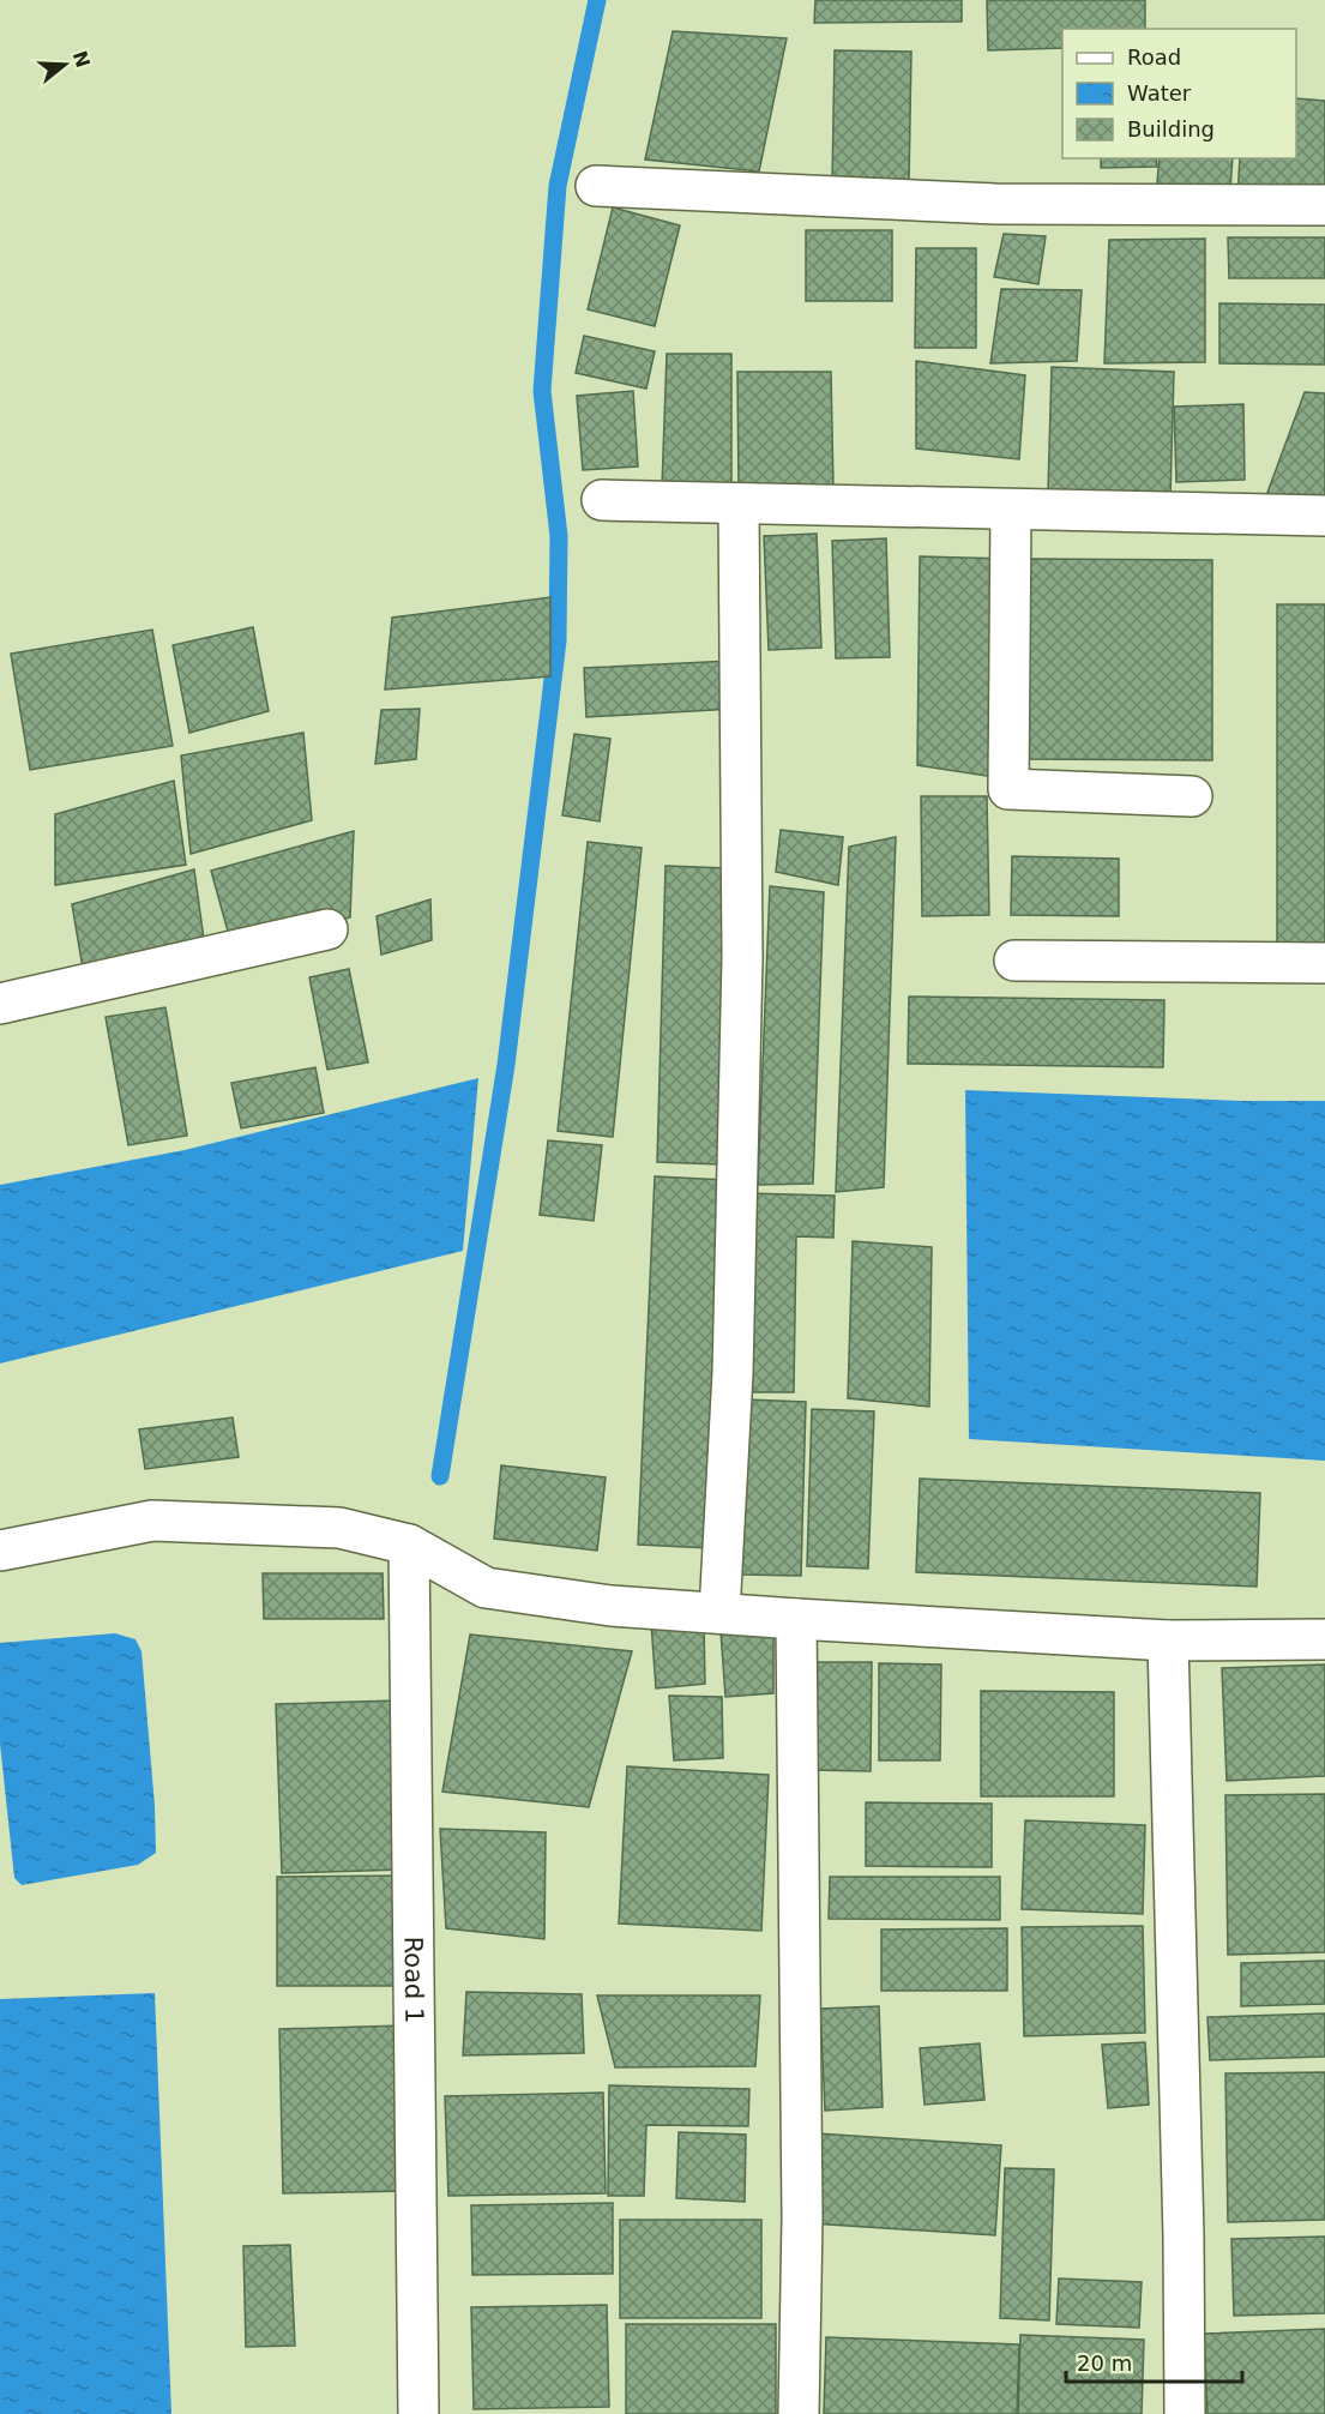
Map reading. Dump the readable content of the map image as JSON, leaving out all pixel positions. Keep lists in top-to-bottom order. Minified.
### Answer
{"streets":{"street":["Road 1"]},"legend":["Road","Water","Building"],"scale_bar":"20 m","north":"right"}
